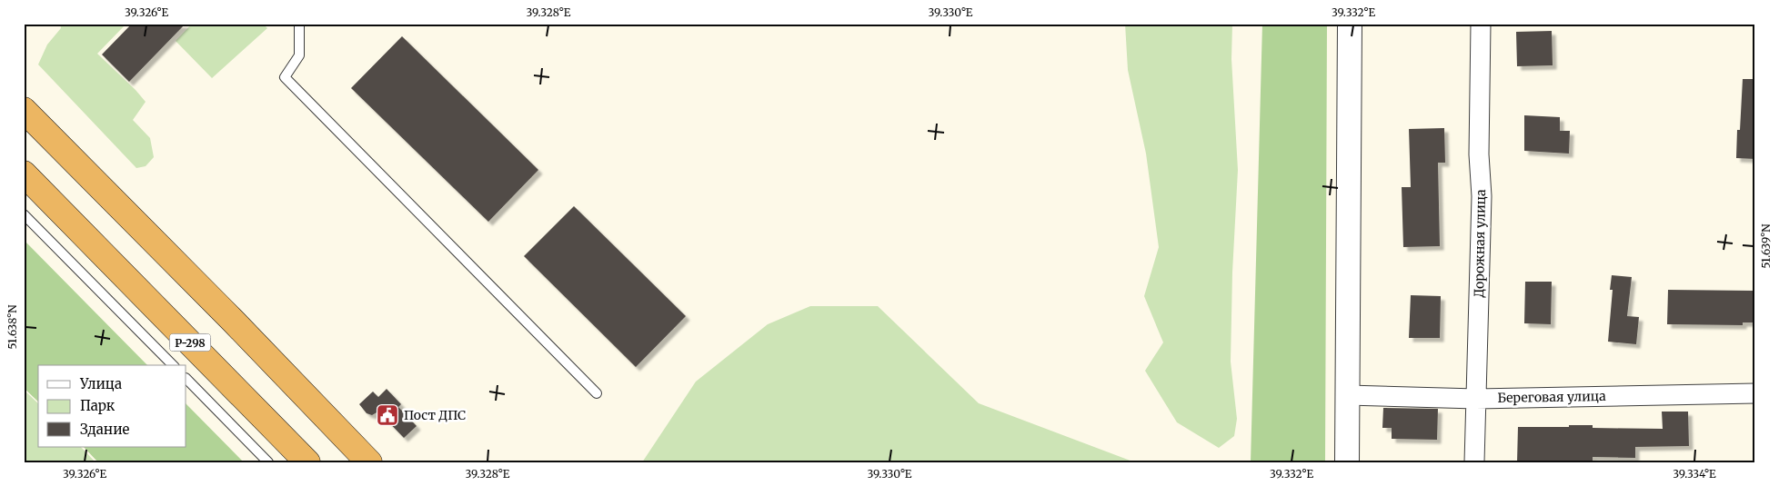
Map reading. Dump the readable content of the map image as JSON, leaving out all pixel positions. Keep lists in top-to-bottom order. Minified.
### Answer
{"streets":{"highway":["Р-298"],"street":["Дорожная улица","Береговая улица"]},"crossings":[["Дорожная улица","Береговая улица"]],"places":{"public building":["Пост ДПС"]},"legend":["Улица","Парк","Здание"],"coordinates":["39.326°E","39.328°E","39.330°E","39.332°E","51.639°N","51.638°N","39.334°E"]}
